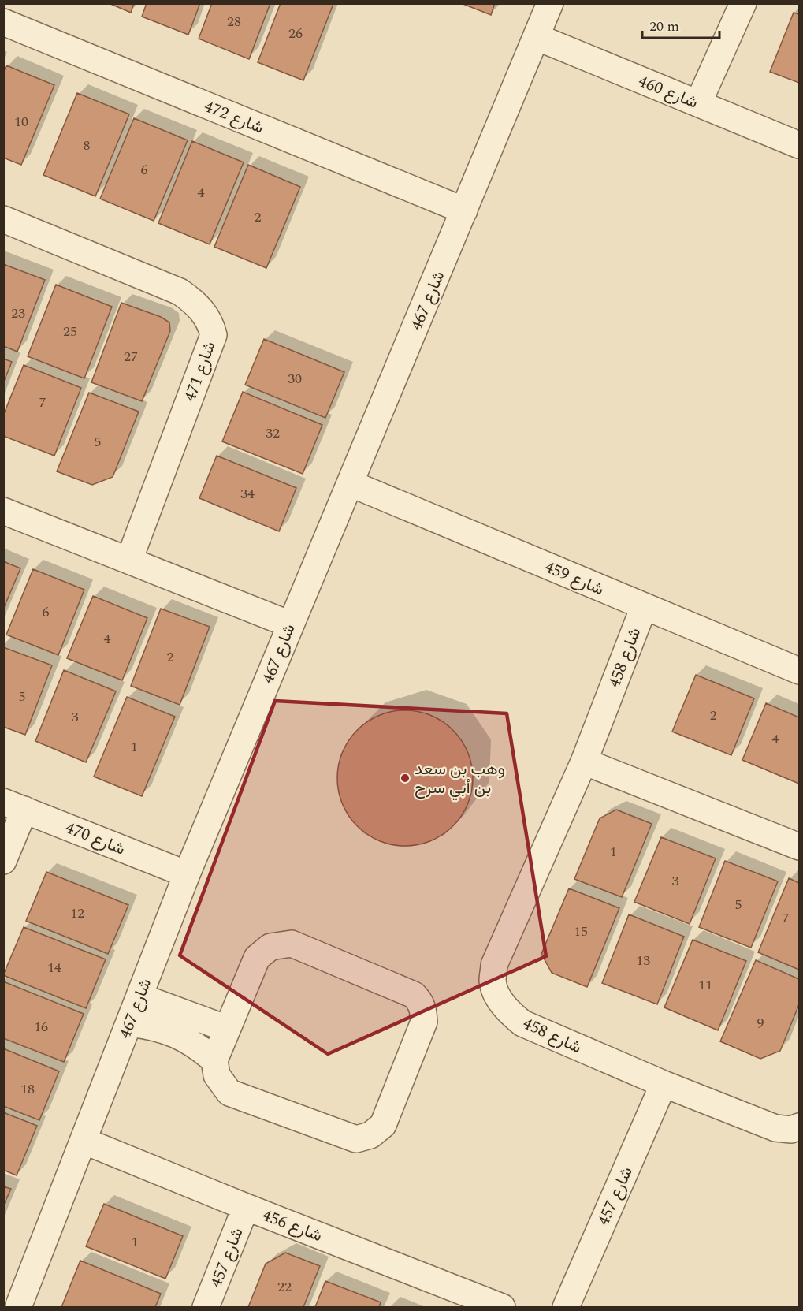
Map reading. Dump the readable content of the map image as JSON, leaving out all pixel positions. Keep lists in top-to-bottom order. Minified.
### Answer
{"streets":{"street":["شارع 460","شارع 472","شارع 467","شارع 471","شارع 459","شارع 458","شارع 470","شارع 457","شارع 456"]},"crossings":[["شارع 460","شارع 467"],["شارع 472","شارع 467"],["شارع 467","شارع 459"],["شارع 467","شارع 470"],["شارع 467","شارع 456"],["شارع 459","شارع 458"],["شارع 458","شارع 457"],["شارع 457","شارع 456"]],"places":["وهب بن سعد بن أبي سرح"],"house_numbers":["28","26","10","8","6","4","2","23","25","27","30","7","32","5","34","6","4","2","5","2","3","4","1","1","3","5","12","7","15","13","14","11","9","16","18","1","22"],"scale_bar":"20 m"}
